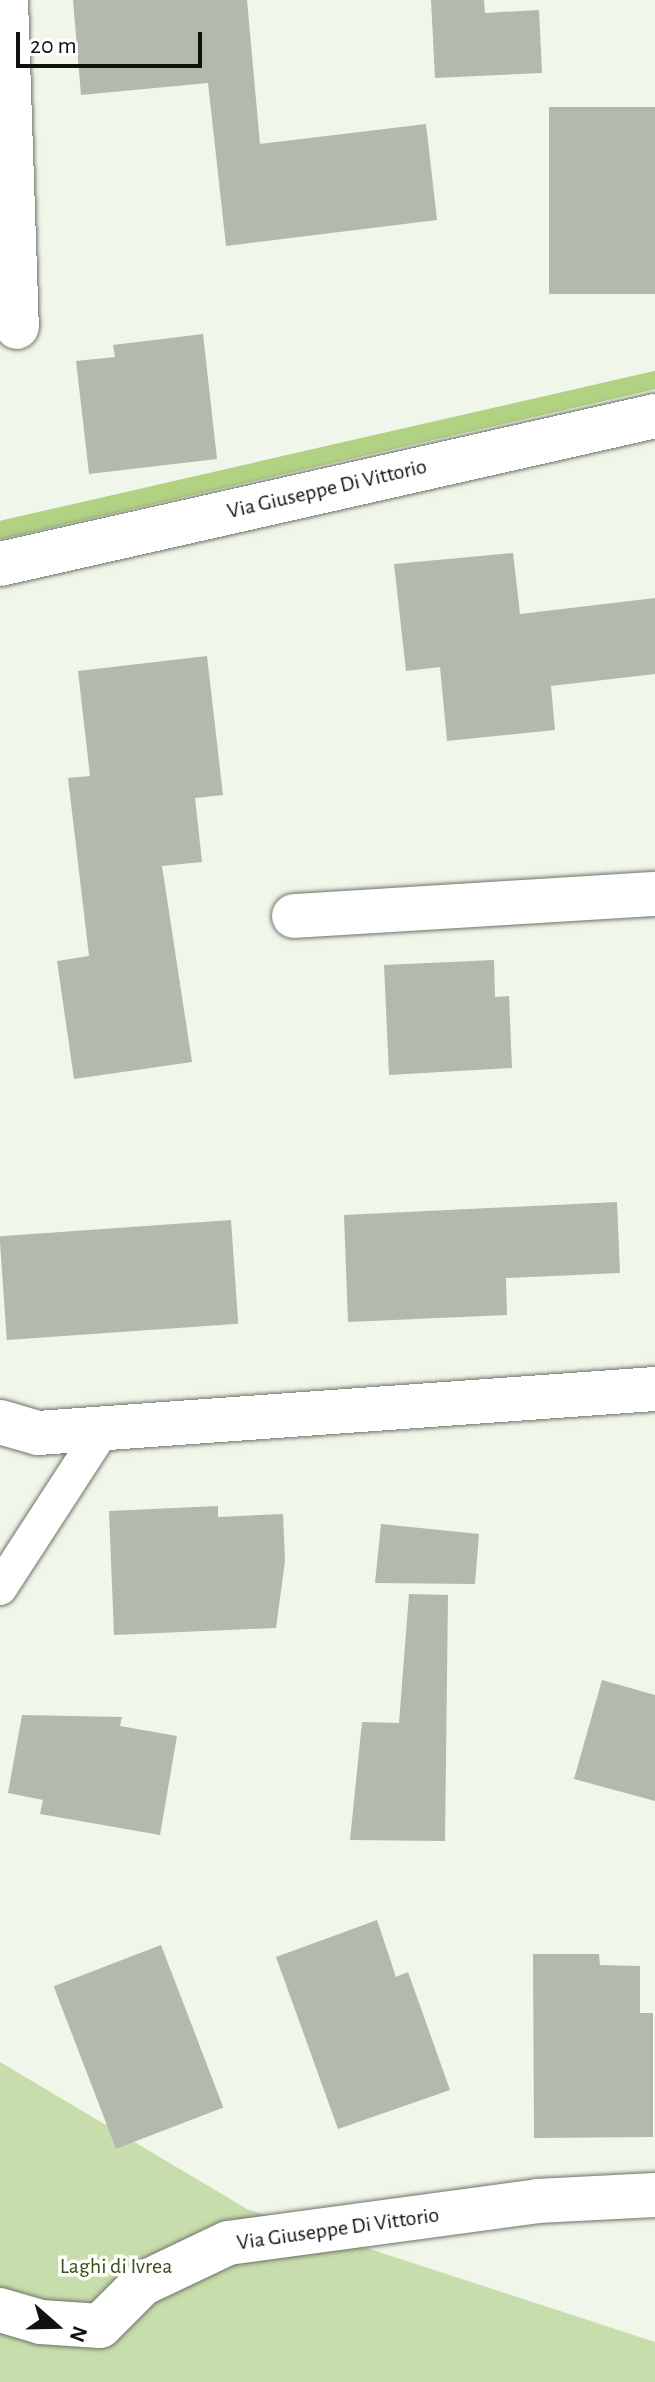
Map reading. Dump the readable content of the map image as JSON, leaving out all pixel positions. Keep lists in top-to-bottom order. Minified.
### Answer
{"streets":{"street":["Via Giuseppe Di Vittorio"]},"parks":["Laghi di Ivrea"],"scale_bar":"20 m","north":"right"}
